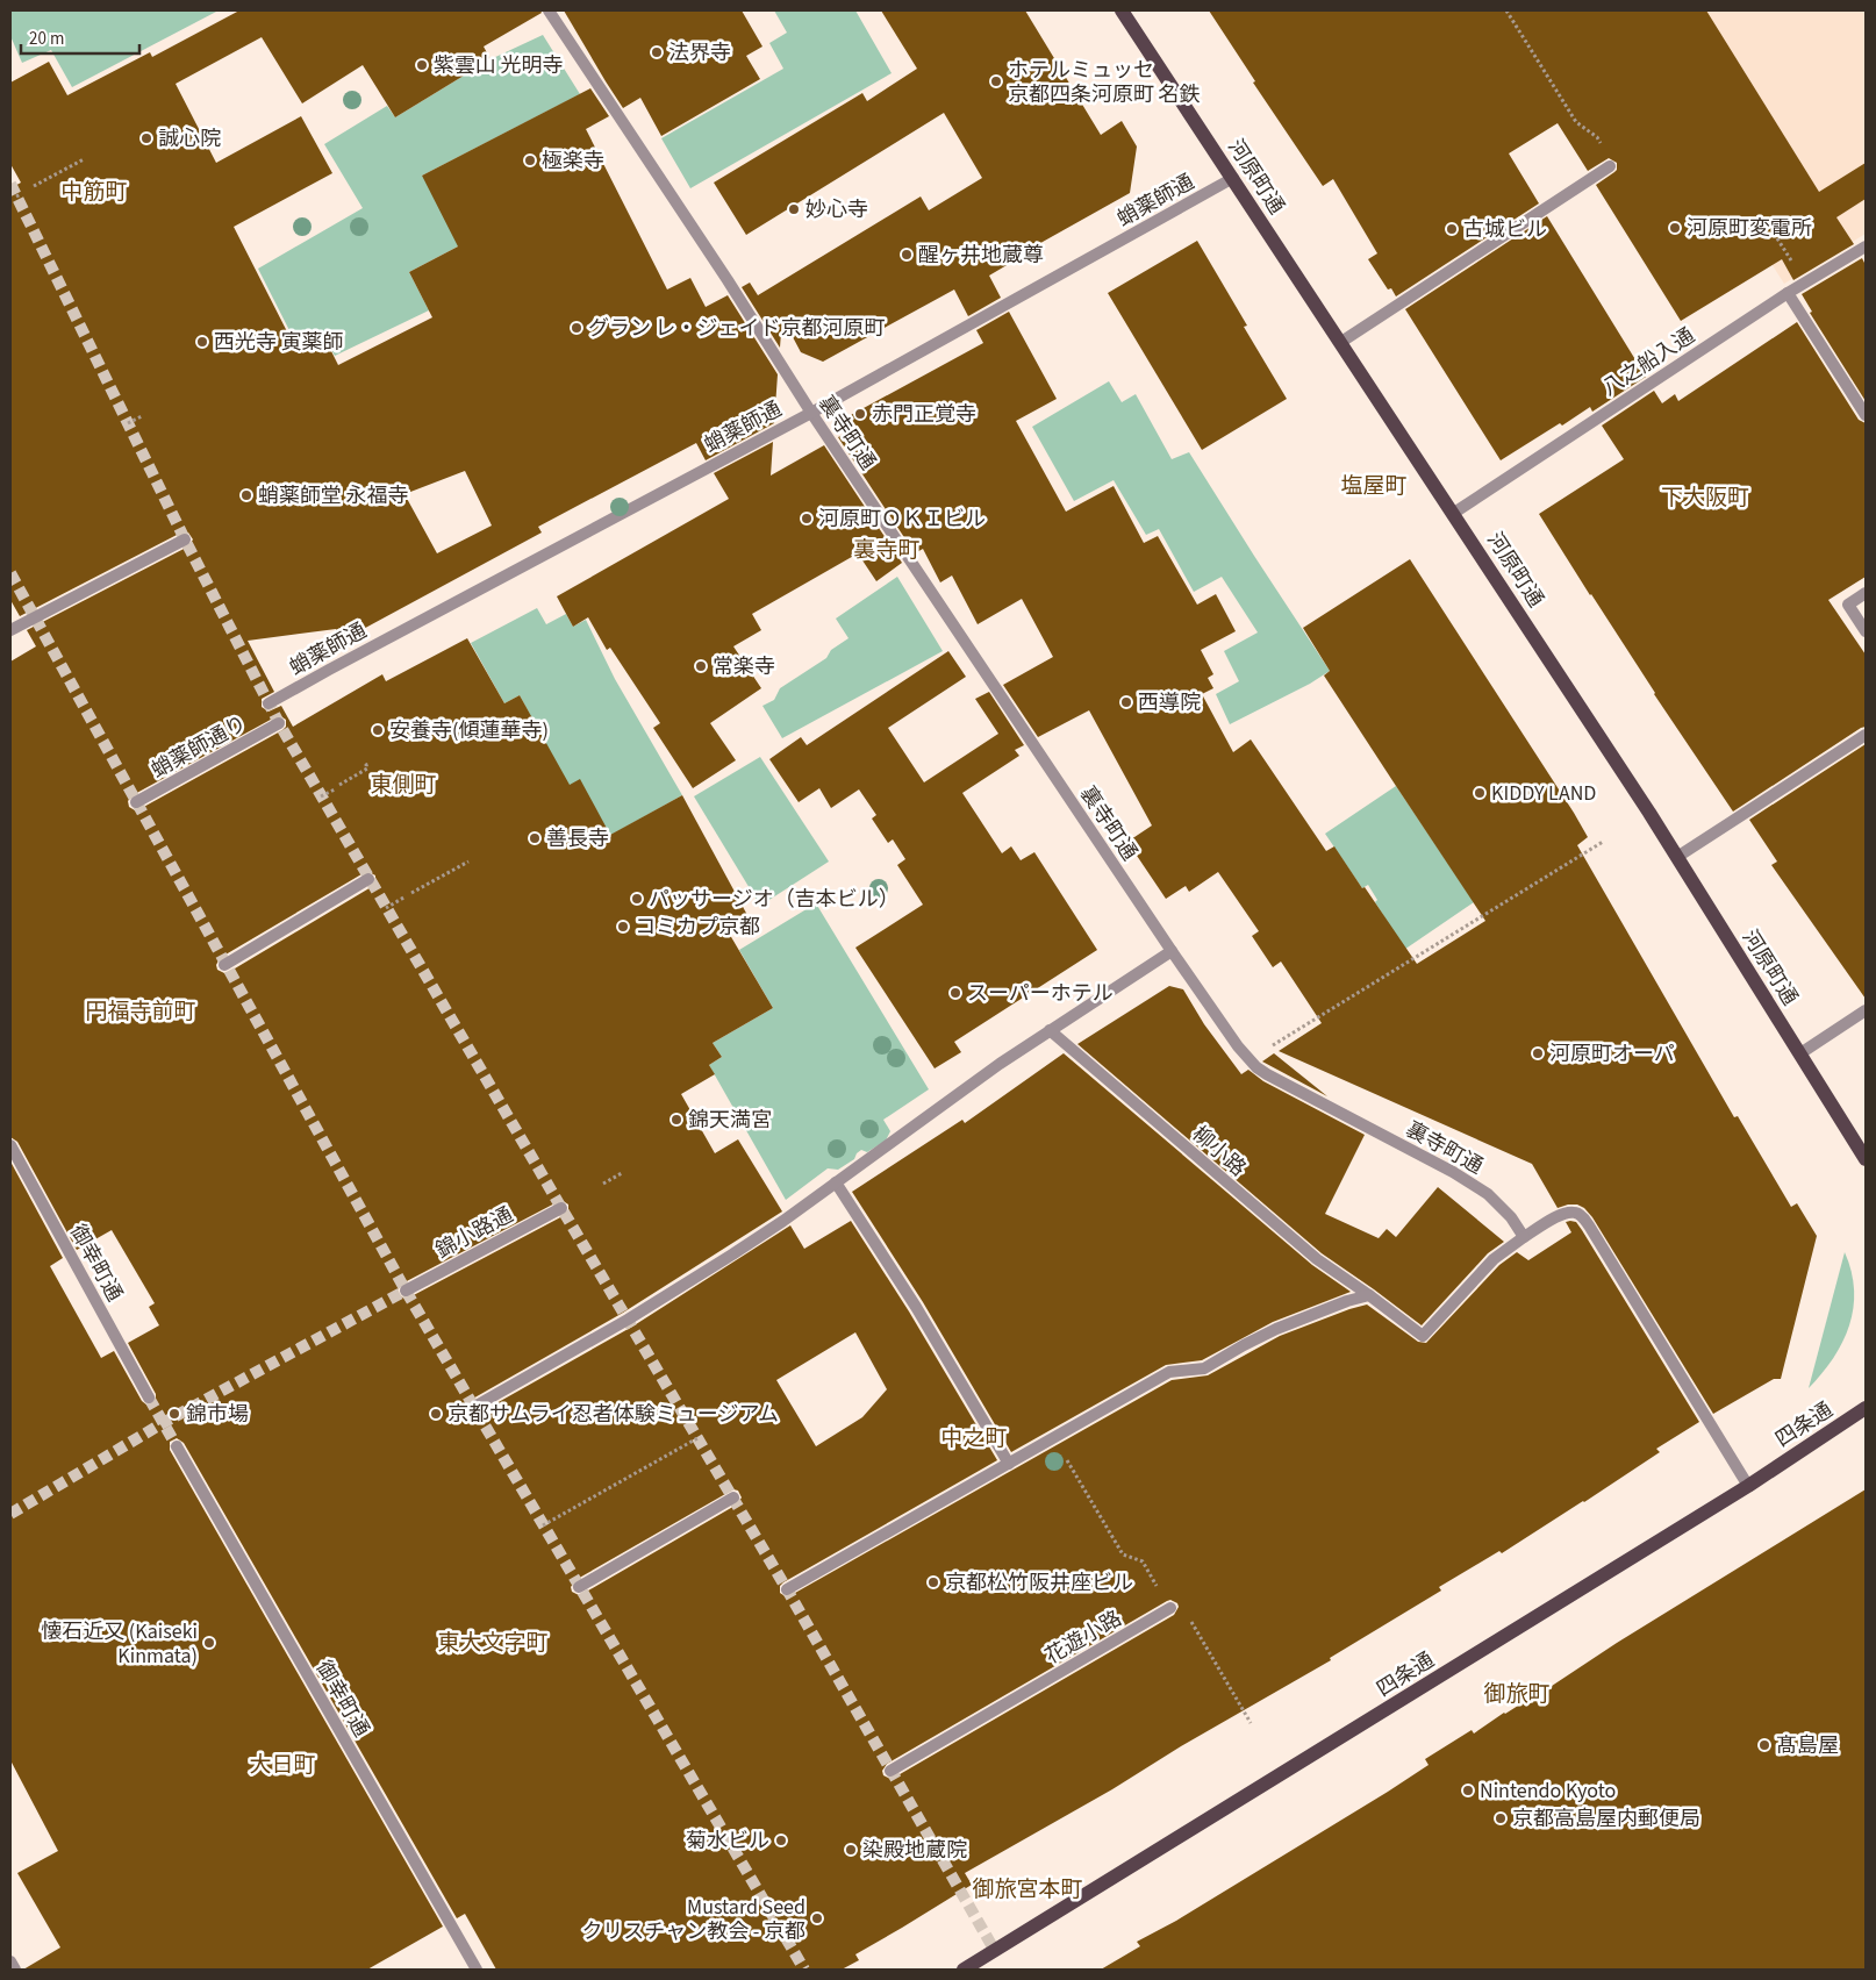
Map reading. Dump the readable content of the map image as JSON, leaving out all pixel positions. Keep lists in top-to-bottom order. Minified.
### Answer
{"streets":{"main road":["河原町通","四条通"],"street":["蛸薬師通","八之船入通","裏寺町通","蛸薬師通り","柳小路","錦小路通","御幸町通","花遊小路"]},"crossings":[["河原町通","蛸薬師通"],["河原町通","八之船入通"],["蛸薬師通","裏寺町通"],["裏寺町通","柳小路"]],"districts":["中筋町","塩屋町","下大阪町","裏寺町","東側町","円福寺前町","中之町","東大文字町","御旅町","大日町","御旅宮本町"],"places":["法界寺","紫雲山 光明寺","ホテルミュッセ 京都四条河原町 名鉄","誠心院","極楽寺","妙心寺","河原町変電所","古城ビル","醒ヶ井地蔵尊","グラン レ・ジェイド京都河原町","西光寺 寅薬師","赤門正覚寺","蛸薬師堂 永福寺","河原町ＯＫＩビル","常楽寺","西導院","安養寺(傾蓮華寺)","KIDDY LAND","善長寺","パッサージオ（吉本ビル）","コミカプ京都","スーパーホテル","河原町オーパ","錦天満宮","錦市場","京都サムライ忍者体験ミュージアム","京都松竹阪井座ビル","懐石近又 (Kaiseki Kinmata)","髙島屋","Nintendo Kyoto","京都高島屋内郵便局","菊水ビル","染殿地蔵院","Mustard Seed クリスチャン教会 - 京都"],"scale_bar":"20 m"}
